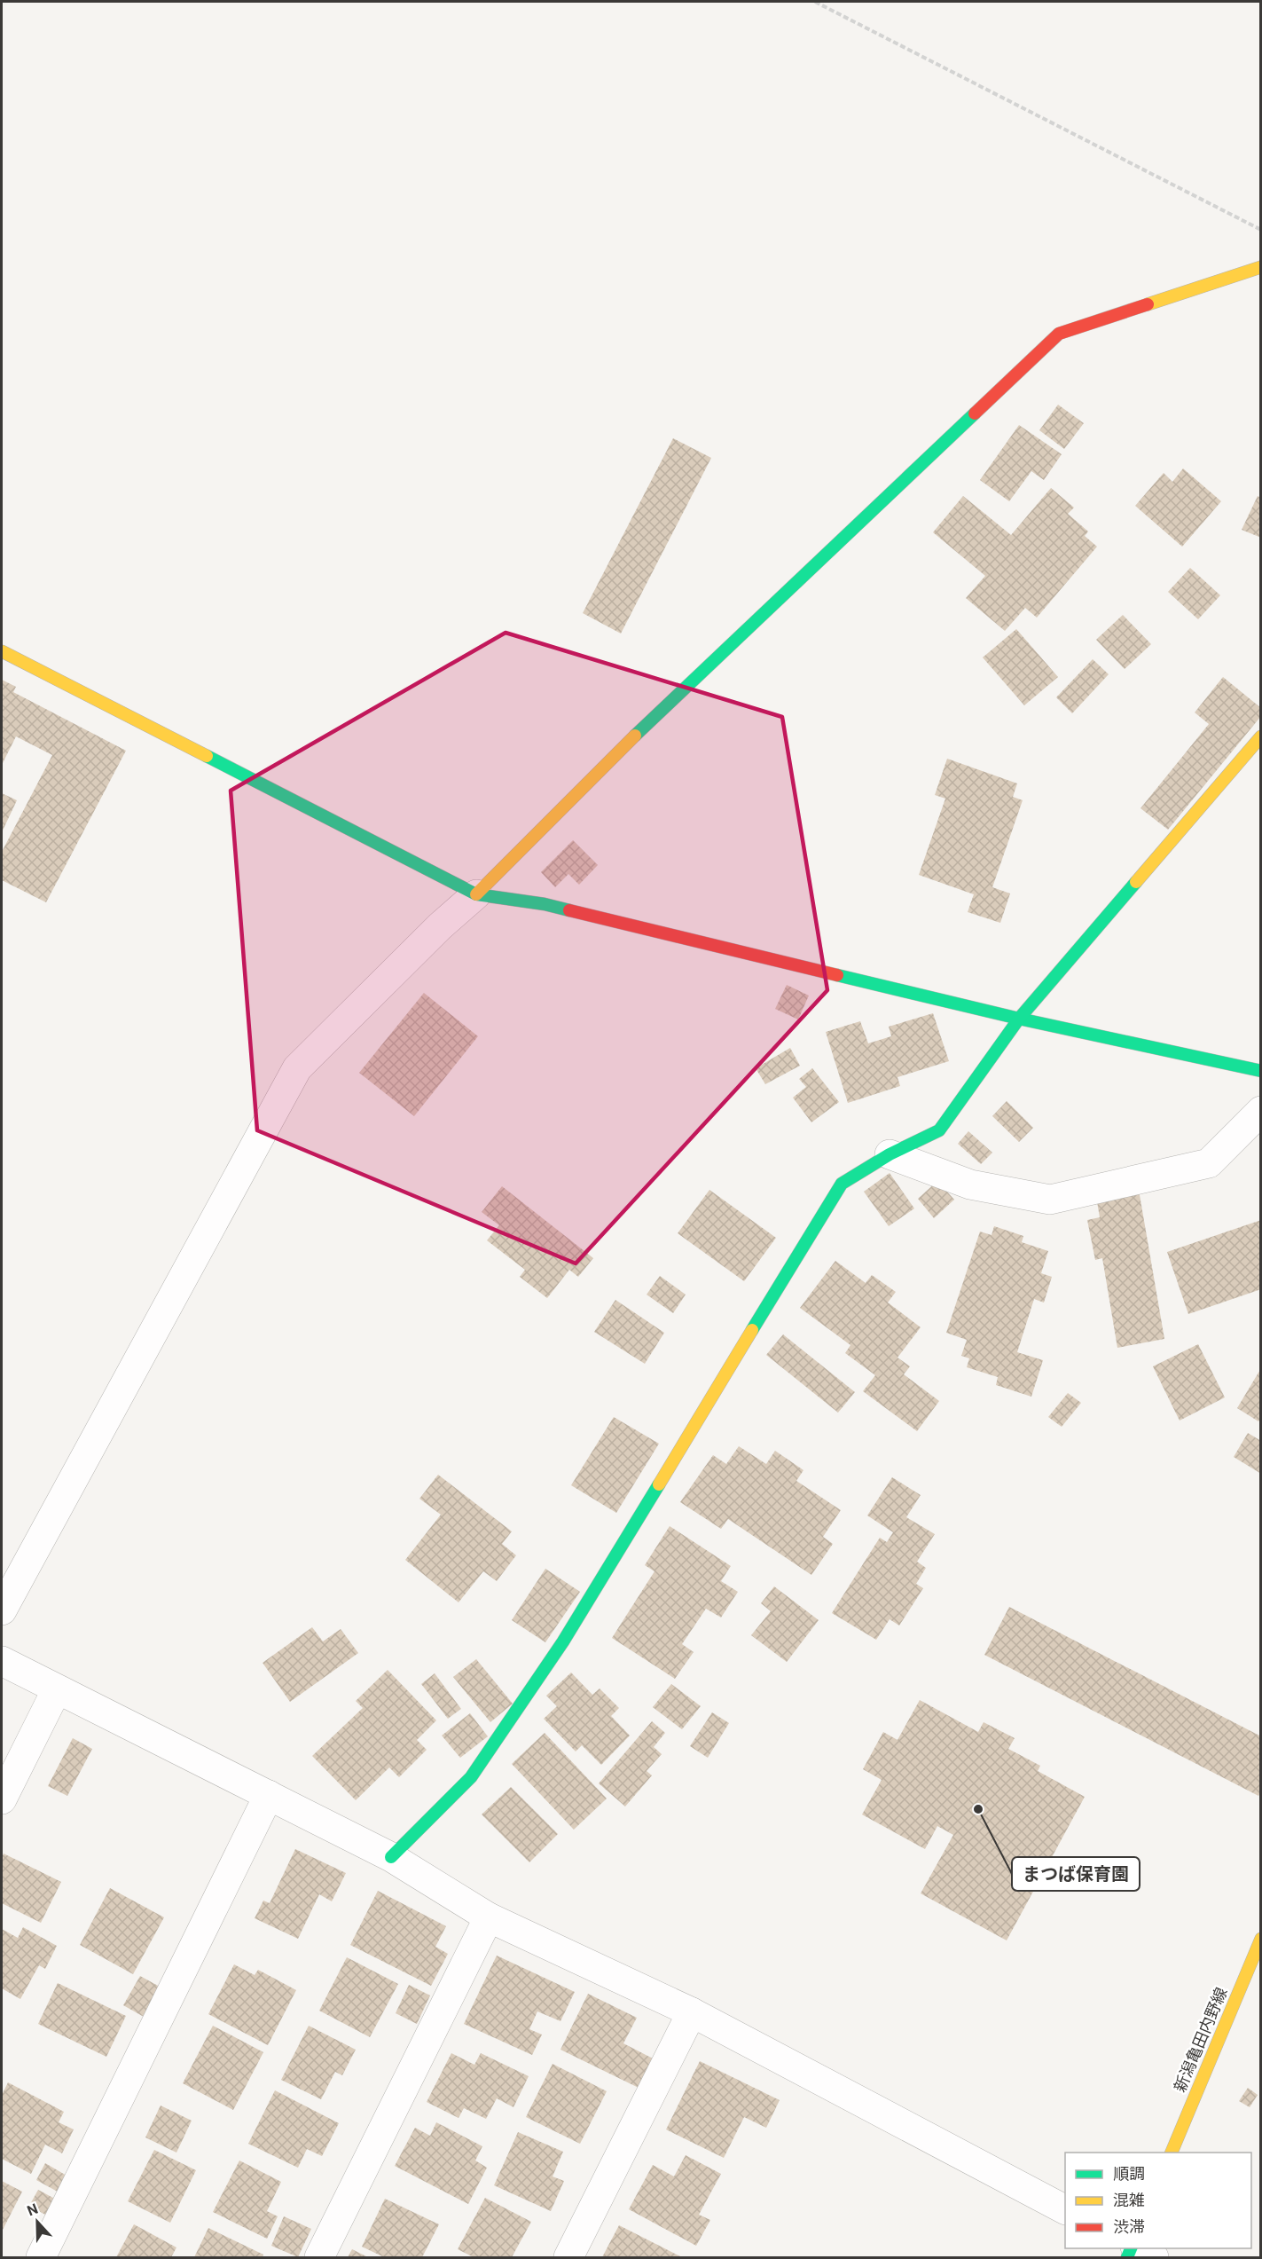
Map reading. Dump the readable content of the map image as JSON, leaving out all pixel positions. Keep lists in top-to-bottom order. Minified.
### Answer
{"streets":{"street":["新潟亀田内野線"]},"places":["まつば保育園"],"legend":["順調","混雑","渋滞"],"north":"top"}
